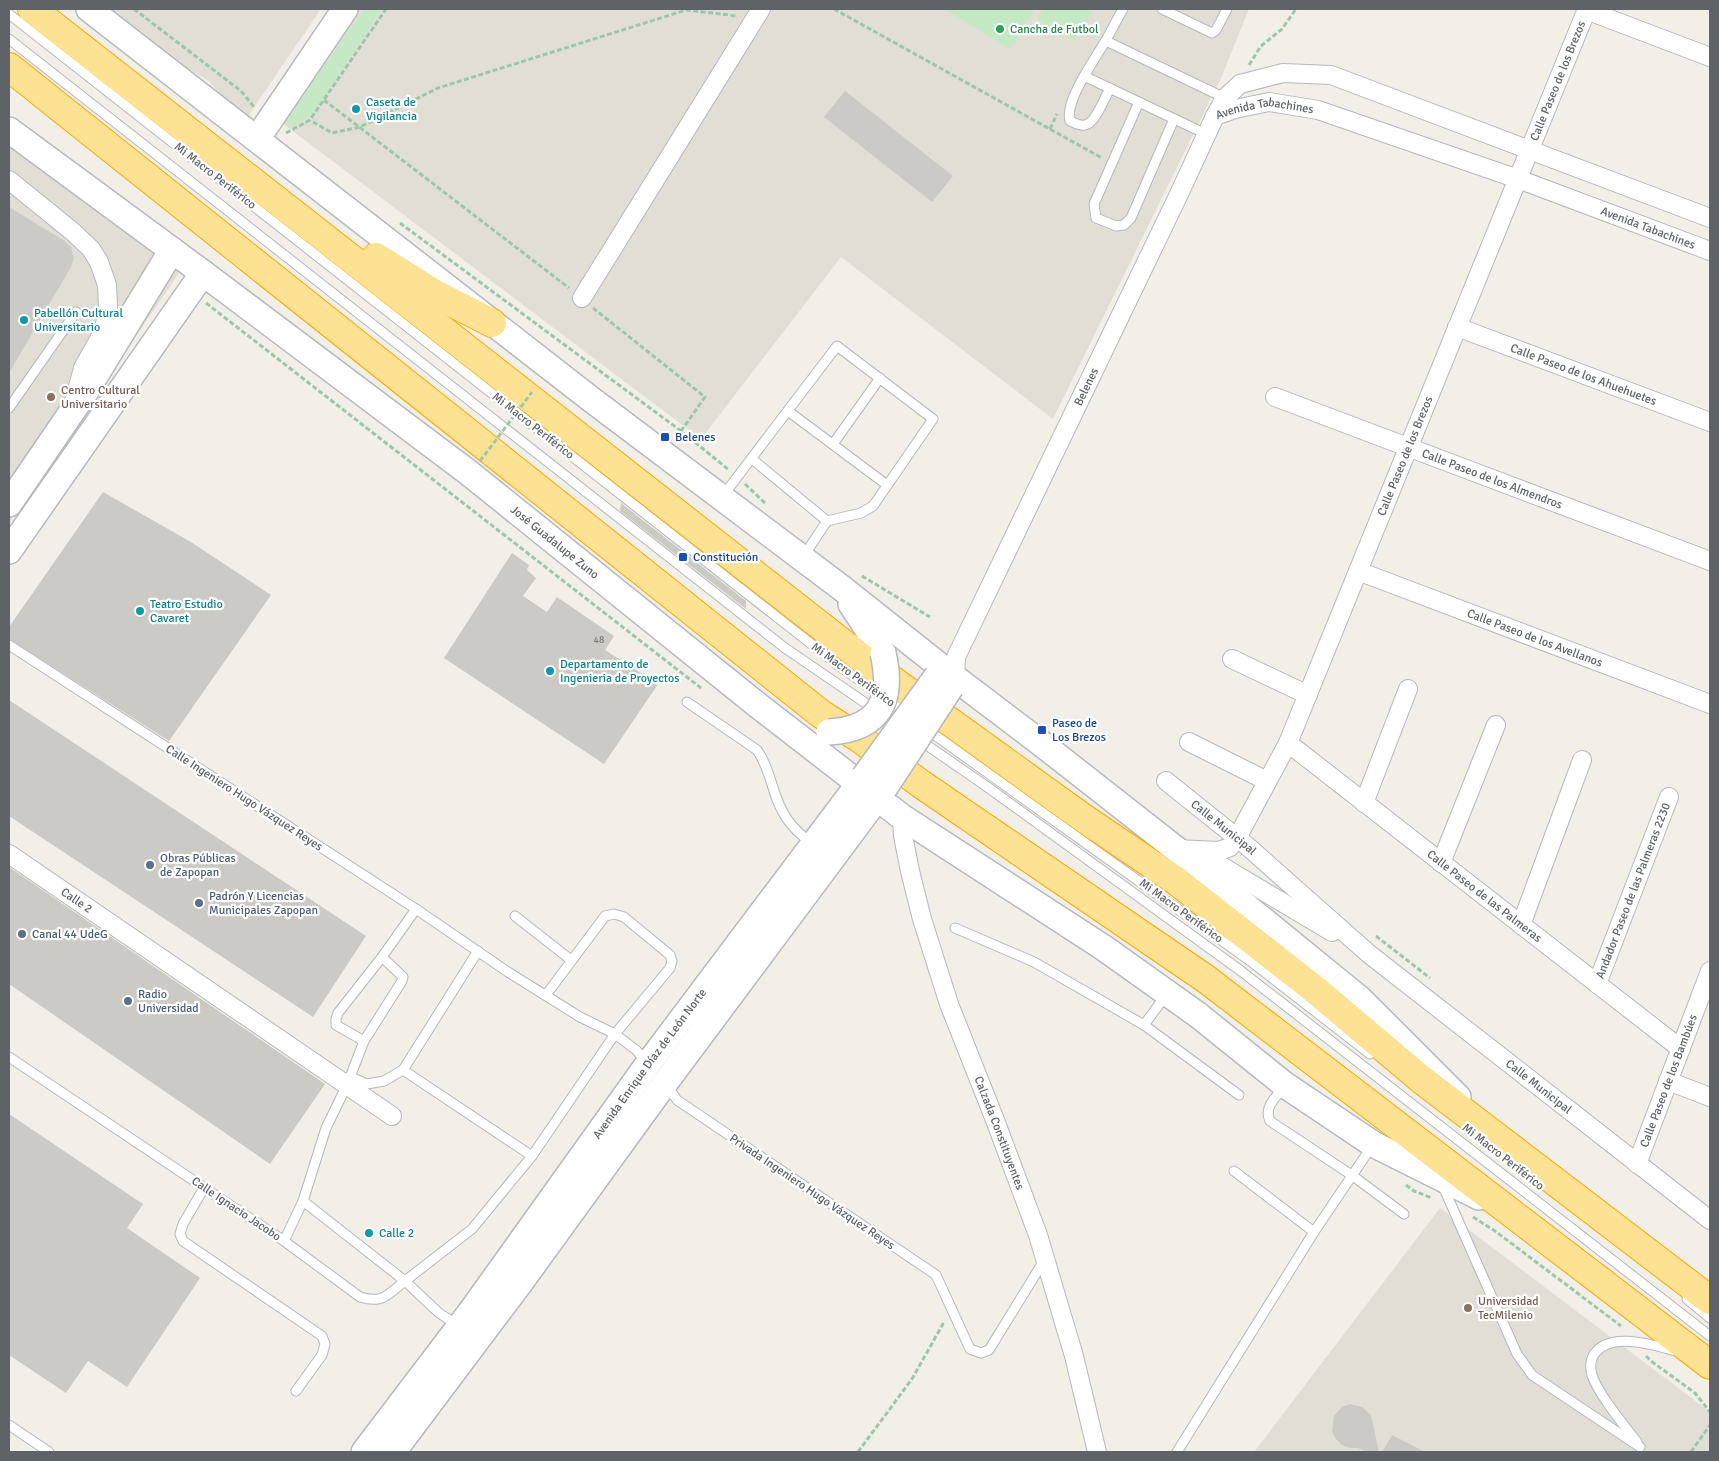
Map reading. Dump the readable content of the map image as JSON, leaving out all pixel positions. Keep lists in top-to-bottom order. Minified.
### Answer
{"streets":{"main road":["José Guadalupe Zuno","Avenida Enrique Díaz de León Norte"],"street":["Calle Paseo de los Brezos","Avenida Tabachines","Calle Paseo de los Ahuehuetes","Belenes","Calle Paseo de los Almendros","Calle Paseo de los Avellanos","Calle Municipal","Andador Paseo de las Palmeras 2230","Calle Paseo de las Palmeras","Calle 2","Calle Paseo de los Bambúes","Calzada Constituyentes"],"lane":["Mi Macro Periférico","Calle Ingeniero Hugo Vázquez Reyes","Privada Ingeniero Hugo Vázquez Reyes","Calle Ignacio Jacobo"]},"crossings":[["Calle Paseo de los Brezos","Avenida Tabachines"],["Calle Paseo de los Brezos","Calle Paseo de los Ahuehuetes"],["Calle Paseo de los Brezos","Calle Paseo de los Almendros"],["Calle Paseo de los Brezos","Calle Paseo de los Avellanos"],["Calle Paseo de los Brezos","Calle Municipal"],["Calle Paseo de los Brezos","Calle Paseo de las Palmeras"],["Avenida Tabachines","Belenes"],["Belenes","Avenida Enrique Díaz de León Norte"],["José Guadalupe Zuno","Avenida Enrique Díaz de León Norte"],["José Guadalupe Zuno","Calzada Constituyentes"],["Calle Ingeniero Hugo Vázquez Reyes","Privada Ingeniero Hugo Vázquez Reyes"],["Calle Municipal","Calle Paseo de los Bambúes"],["Andador Paseo de las Palmeras 2230","Calle Paseo de las Palmeras"],["Calle Paseo de las Palmeras","Calle Paseo de los Bambúes"],["Avenida Enrique Díaz de León Norte","Privada Ingeniero Hugo Vázquez Reyes"],["Calzada Constituyentes","Privada Ingeniero Hugo Vázquez Reyes"],["Privada Ingeniero Hugo Vázquez Reyes","Calle Ignacio Jacobo"]],"places":{"other":["Cancha de Futbol","Caseta de Vigilancia","Pabellón Cultural Universitario","Centro Cultural Universitario","Teatro Estudio Cavaret","Departamento de Ingenieria de Proyectos","Obras Públicas de Zapopan","Padrón Y Licencias Municipales Zapopan","Canal 44 UdeG","Radio Universidad","Calle 2","Universidad TecMilenio"],"transit":["Belenes","Constitución","Paseo de Los Brezos"]},"house_numbers":["48"]}
